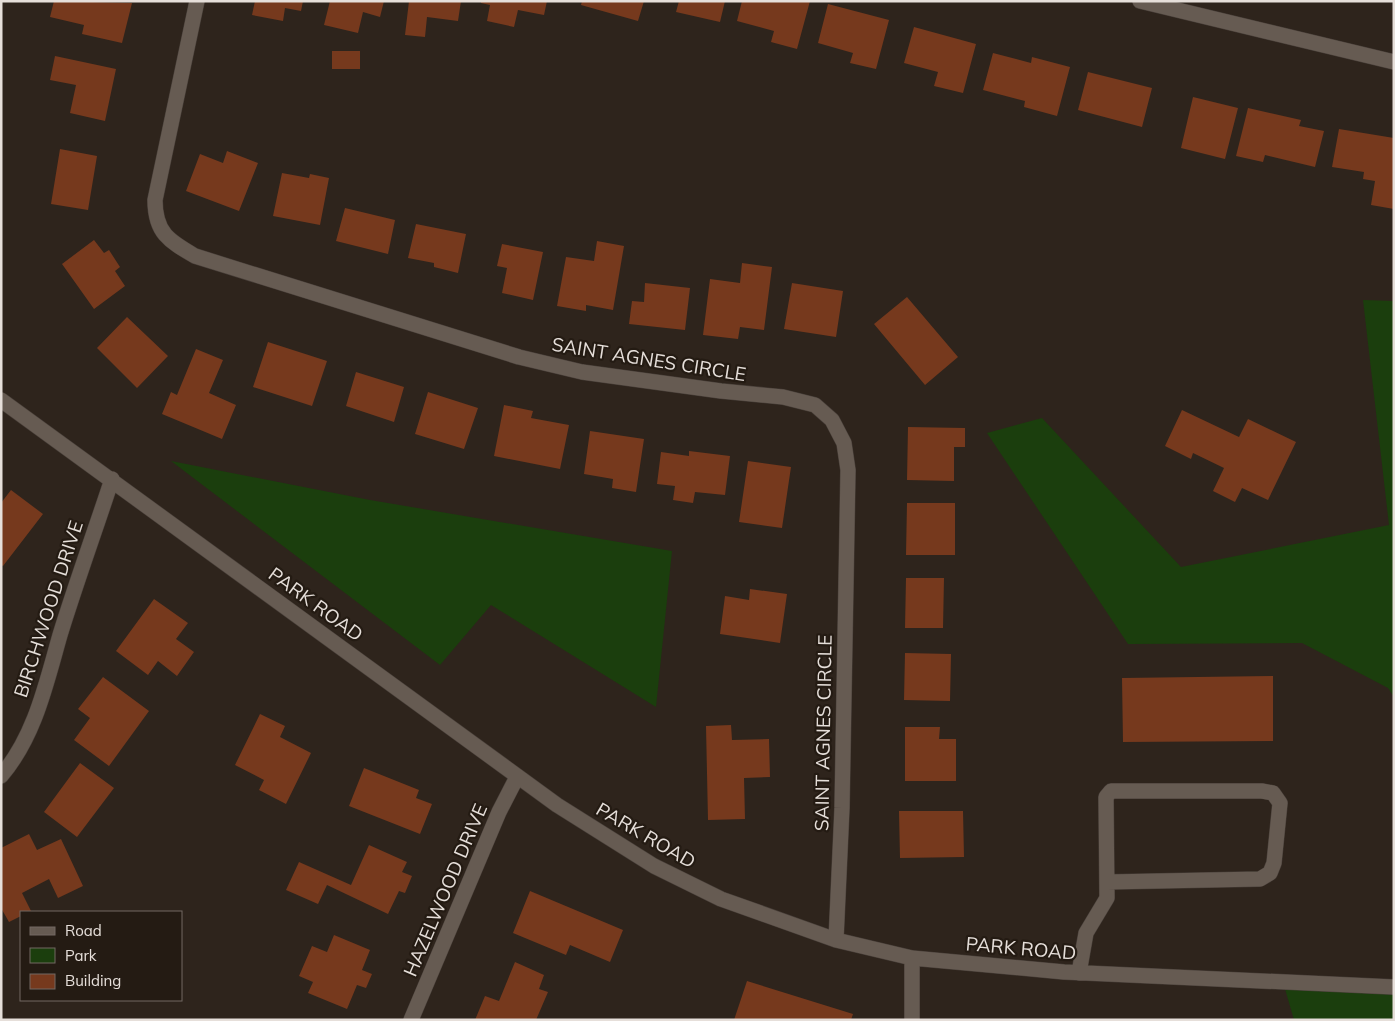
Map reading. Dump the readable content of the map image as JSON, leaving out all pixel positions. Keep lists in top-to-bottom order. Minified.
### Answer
{"streets":{"street":["SAINT AGNES CIRCLE","PARK ROAD","BIRCHWOOD DRIVE","HAZELWOOD DRIVE"]},"crossings":[["SAINT AGNES CIRCLE","PARK ROAD"],["PARK ROAD","BIRCHWOOD DRIVE"],["PARK ROAD","HAZELWOOD DRIVE"]],"legend":["Road","Park","Building"]}
